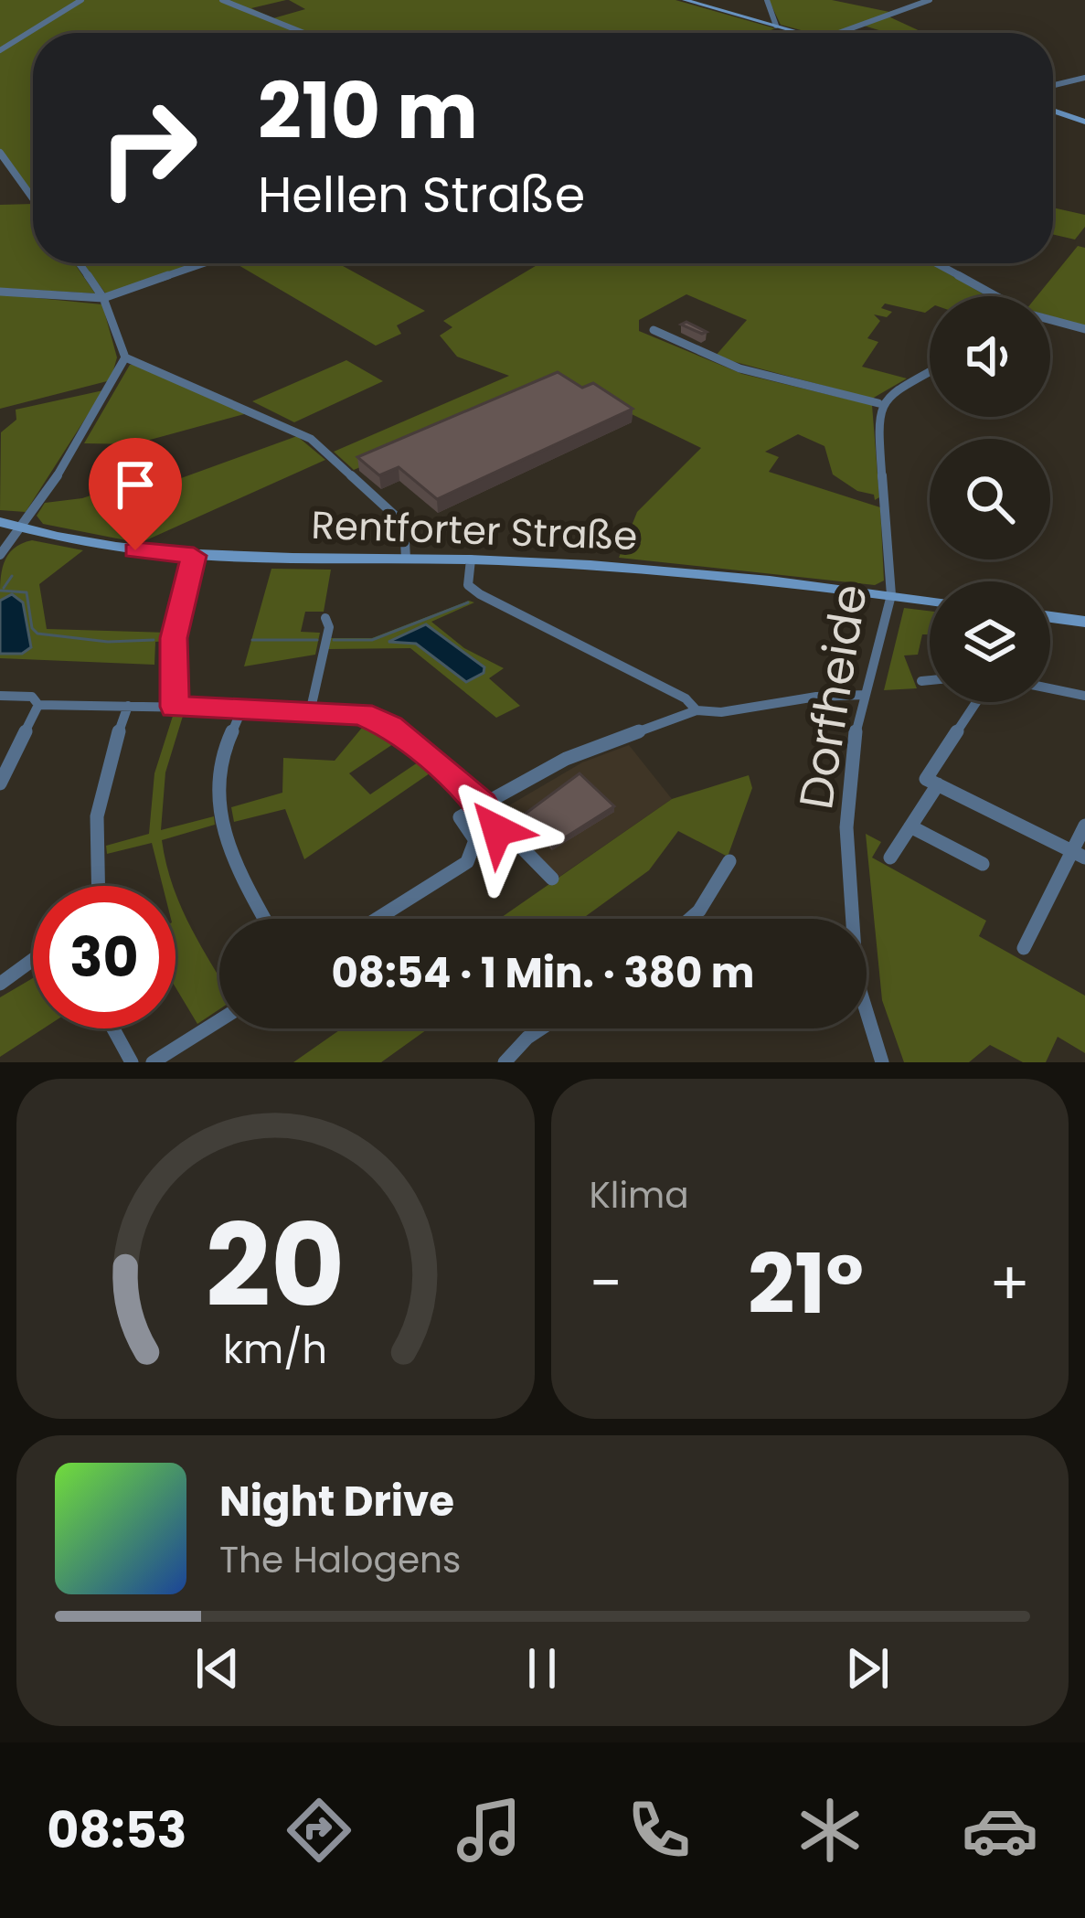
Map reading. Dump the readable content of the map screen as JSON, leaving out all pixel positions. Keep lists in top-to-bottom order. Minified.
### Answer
{"streets":{"main road":["Rentforter Straße"],"street":["Dorfheide"]},"crossings":[["Rentforter Straße","Dorfheide"]],"page":{"turn":["210 m","Hellen Straße"],"limit":"30","trip":"08:54 · 1 Min. · 380 m","tile":"Klima","heat":["−","21°","+"],"song":["Night Drive","The Halogens"],"tabs":"08:53","gauge":["20","km/h"]}}
